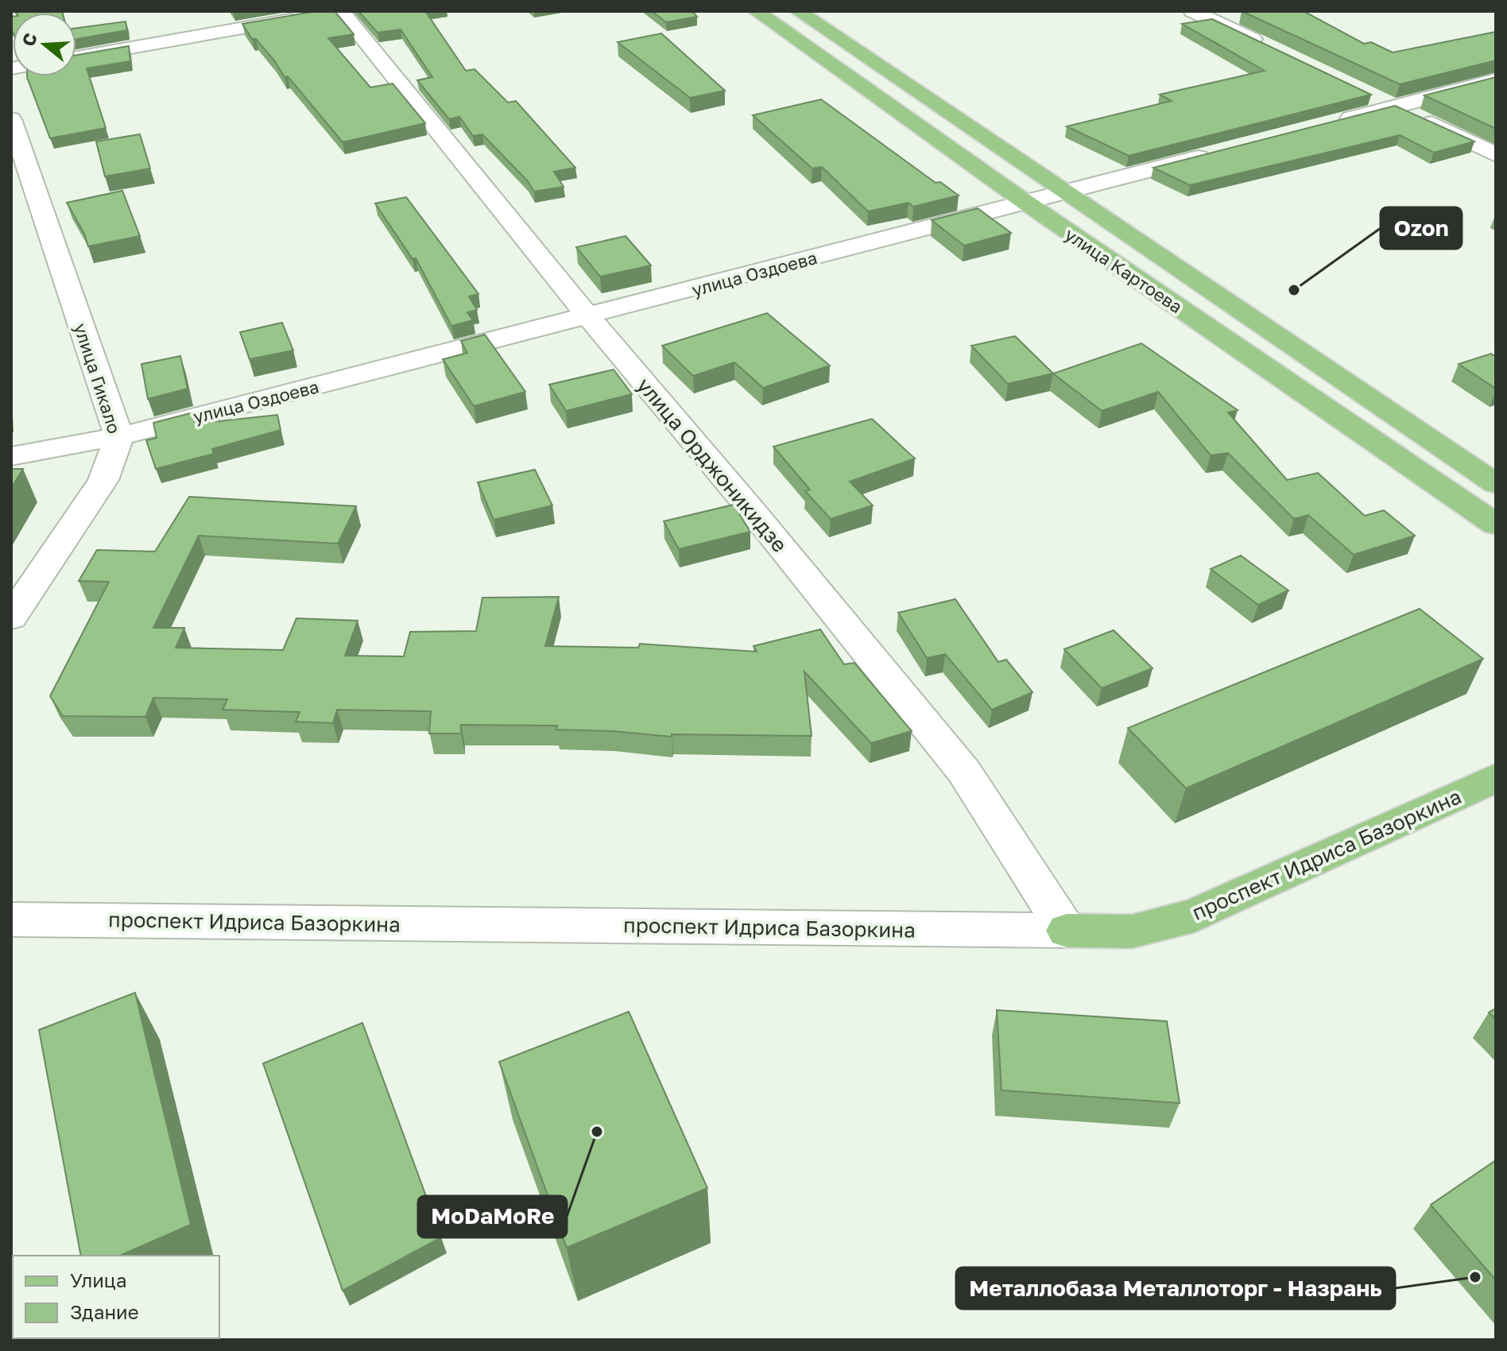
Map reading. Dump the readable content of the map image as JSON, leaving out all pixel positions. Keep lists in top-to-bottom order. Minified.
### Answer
{"streets":{"main road":["улица Картоева","проспект Идриса Базоркина"],"street":["улица Оздоева","улица Гикало","улица Орджоникидзе"]},"crossings":[["улица Картоева","улица Оздоева"],["улица Оздоева","улица Гикало"],["улица Оздоева","улица Орджоникидзе"],["улица Орджоникидзе","проспект Идриса Базоркина"]],"places":["Ozon","MoDaMoRe","Металлобаза Металлоторг - Назрань"],"legend":["Улица","Здание"],"north":"left"}
